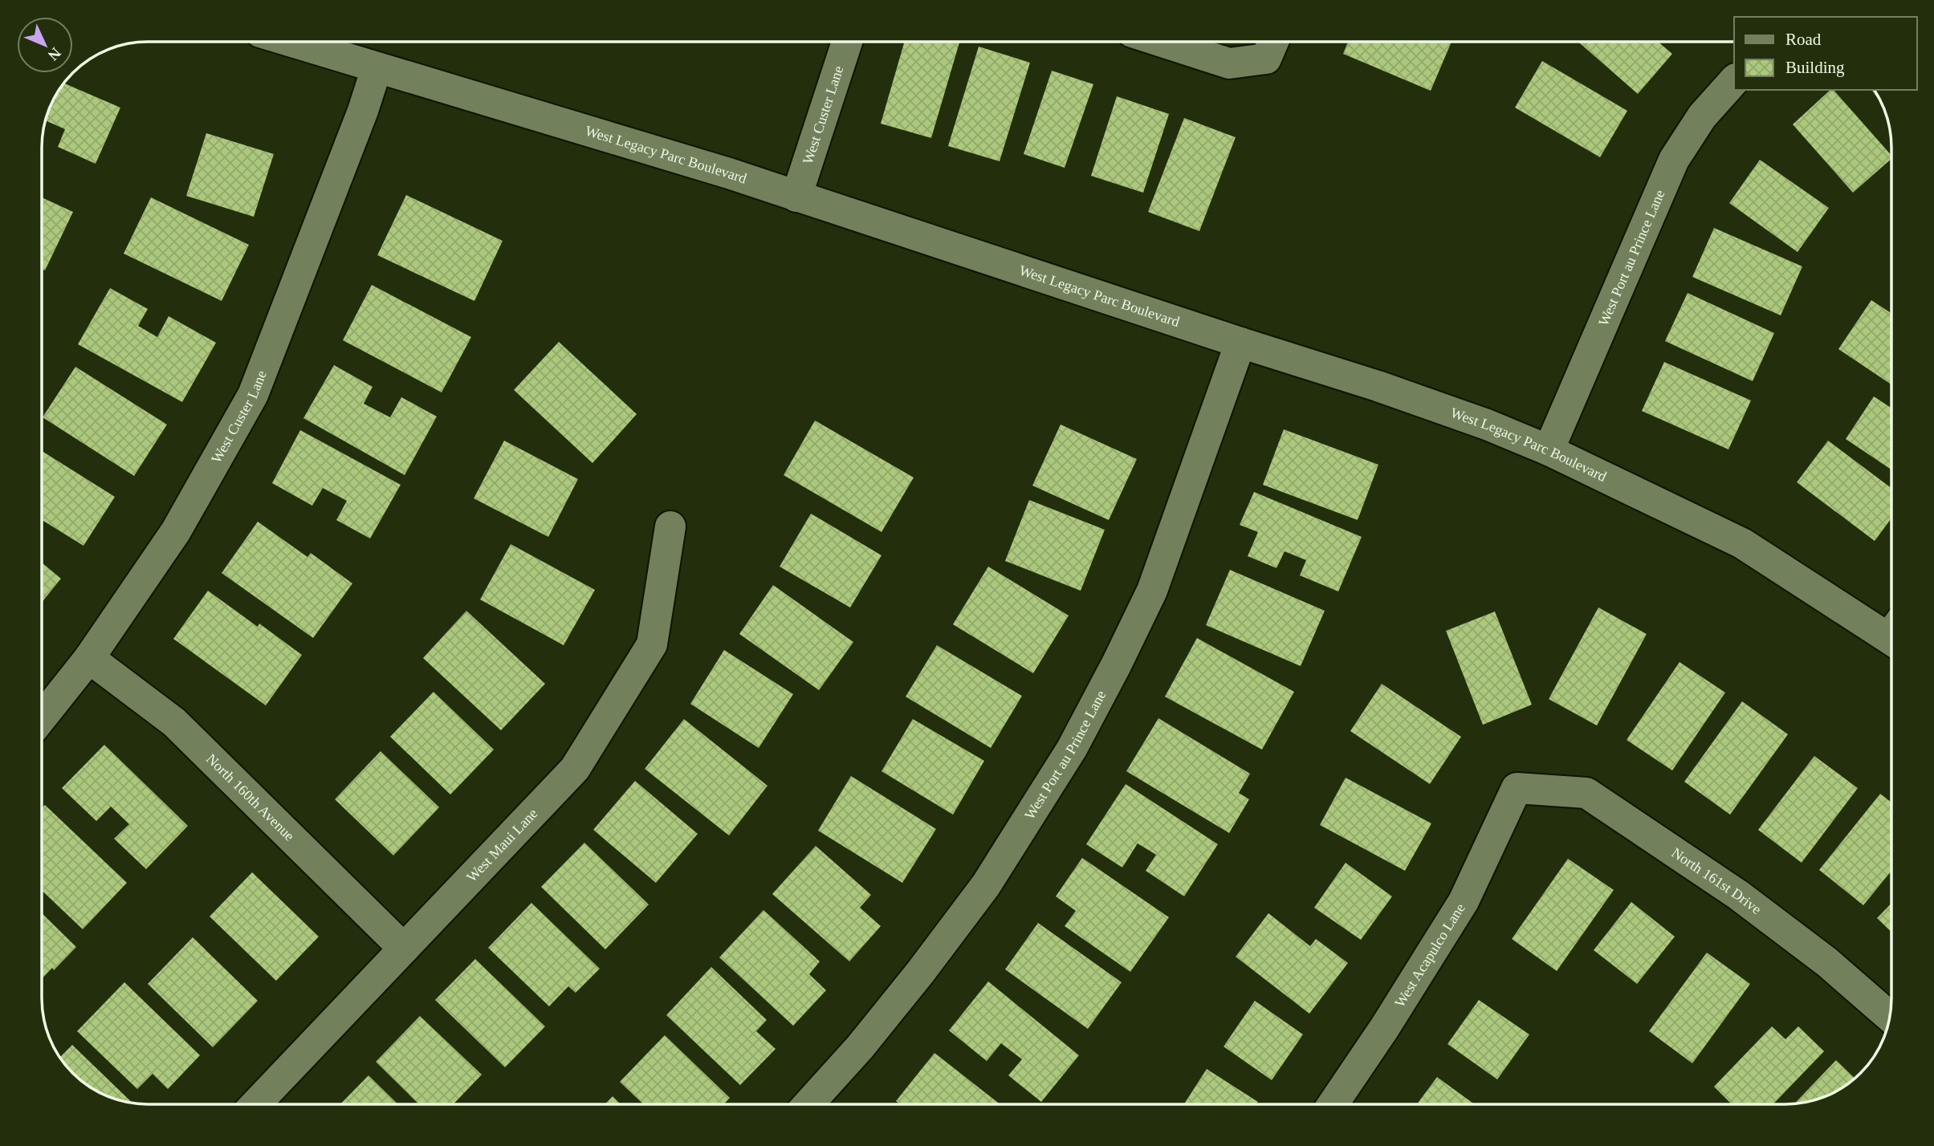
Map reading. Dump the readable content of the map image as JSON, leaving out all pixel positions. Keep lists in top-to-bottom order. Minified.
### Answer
{"streets":{"street":["West Custer Lane","West Legacy Parc Boulevard","West Port au Prince Lane","North 160th Avenue","West Maui Lane","North 161st Drive","West Acapulco Lane"]},"crossings":[["West Custer Lane","West Legacy Parc Boulevard"],["West Custer Lane","North 160th Avenue"],["West Legacy Parc Boulevard","West Port au Prince Lane"],["North 160th Avenue","West Maui Lane"],["North 161st Drive","West Acapulco Lane"]],"legend":["Road","Building"],"north":"bottom right"}
